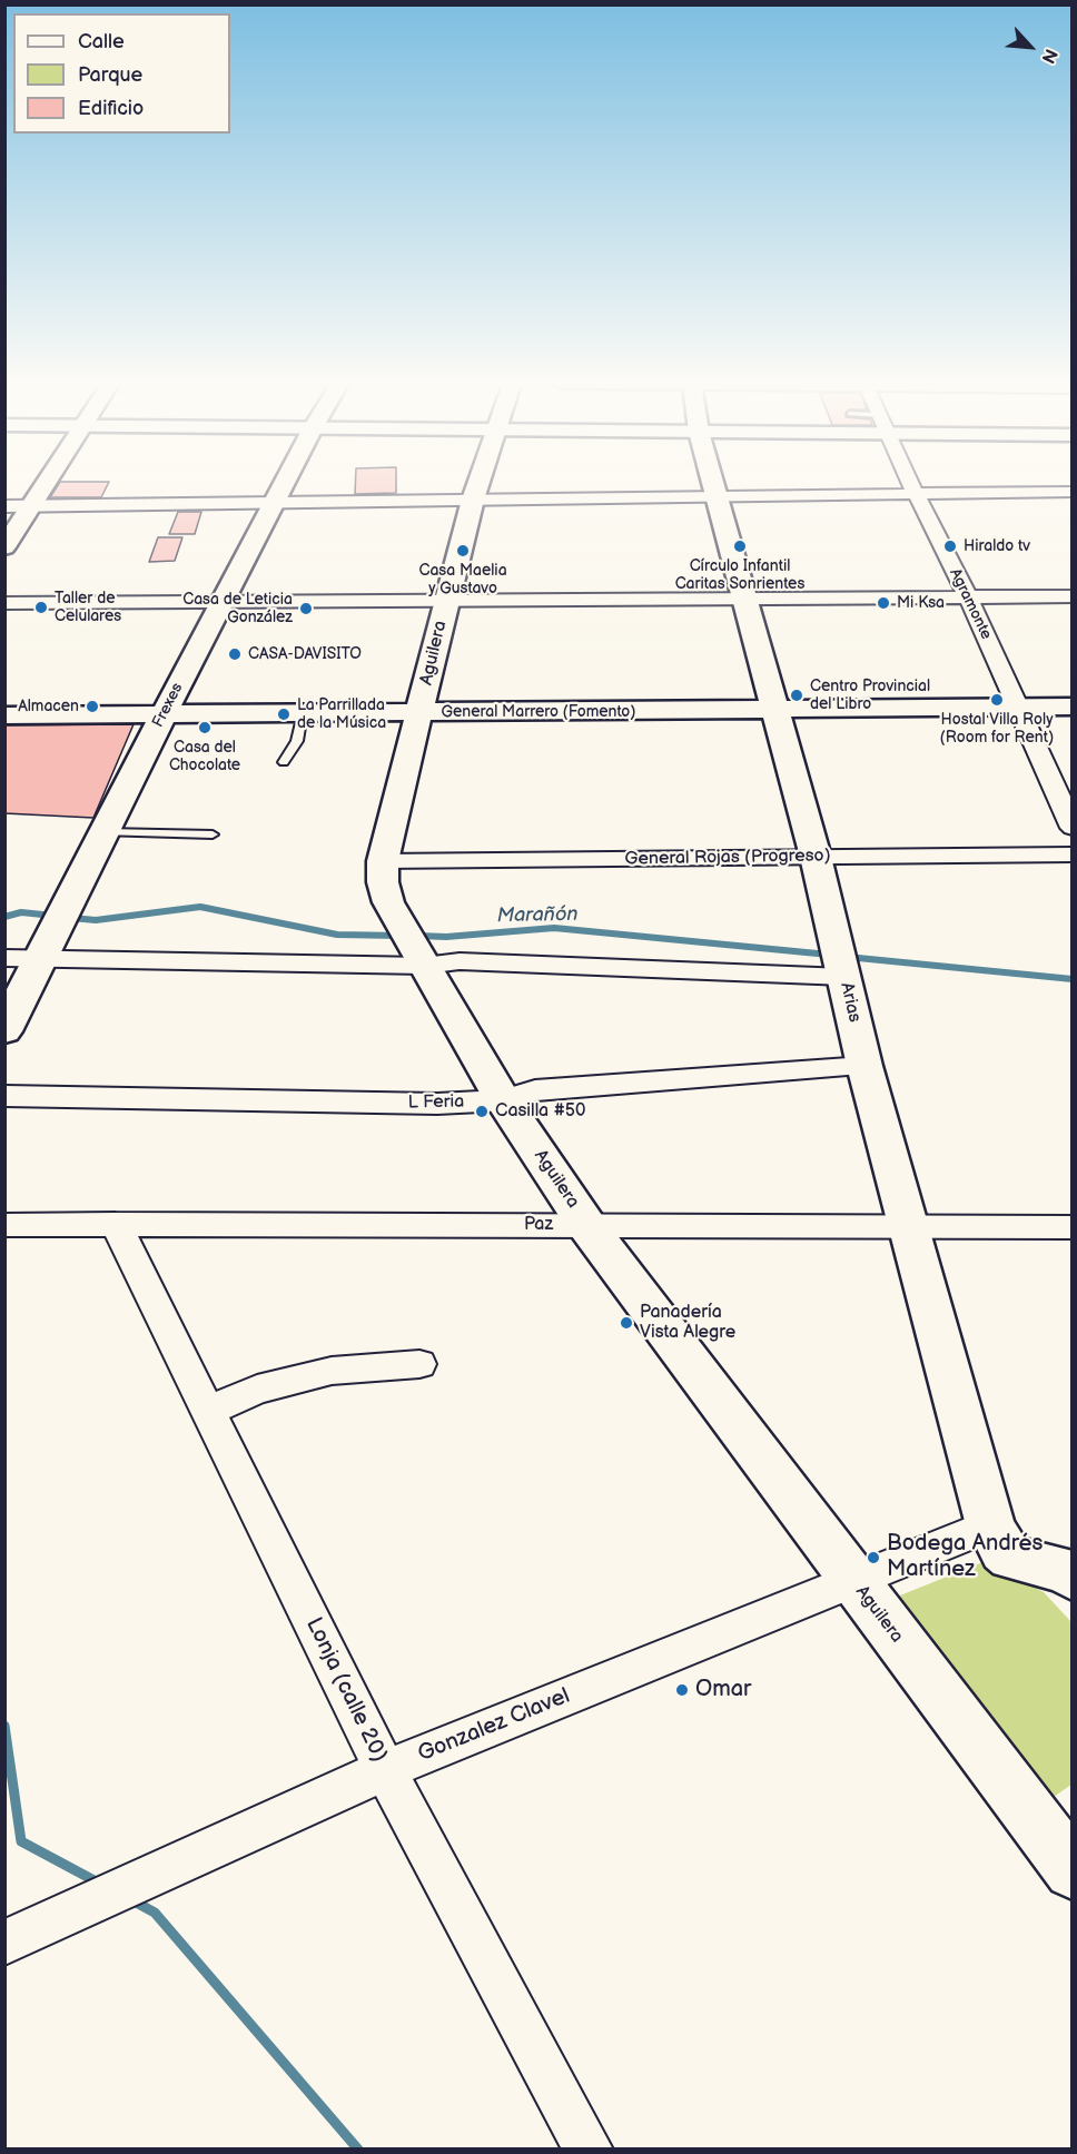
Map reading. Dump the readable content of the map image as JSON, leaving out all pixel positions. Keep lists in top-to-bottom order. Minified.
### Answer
{"streets":{"street":["Agramonte","Aguilera","Frexes","General Marrero (Fomento)","General Rojas (Progreso)","Arias","L Feria","Paz","Lonja (calle 20)","Gonzalez Clavel"]},"crossings":[["Agramonte","General Marrero (Fomento)"],["Aguilera","General Marrero (Fomento)"],["Aguilera","General Rojas (Progreso)"],["Aguilera","L Feria"],["Aguilera","Paz"],["Aguilera","Gonzalez Clavel"],["Frexes","General Marrero (Fomento)"],["General Marrero (Fomento)","Arias"],["General Rojas (Progreso)","Arias"],["Arias","L Feria"],["Arias","Paz"],["Arias","Gonzalez Clavel"],["Paz","Lonja (calle 20)"],["Lonja (calle 20)","Gonzalez Clavel"]],"water":["Marañón"],"places":["Círculo Infantil Caritas Sonrientes","Hiraldo tv","Casa Maelia y Gustavo","Mi Ksa","Taller de Celulares","Casa de Leticia González","CASA-DAVISITO","Centro Provincial del Libro","Hostal Villa Roly (Room for Rent)","Almacen","La Parrillada de la Música","Casa del Chocolate","Casilla #50","Panadería Vista Alegre","Bodega Andrés Martínez","Omar"],"legend":["Calle","Parque","Edificio"],"north":"bottom right"}
